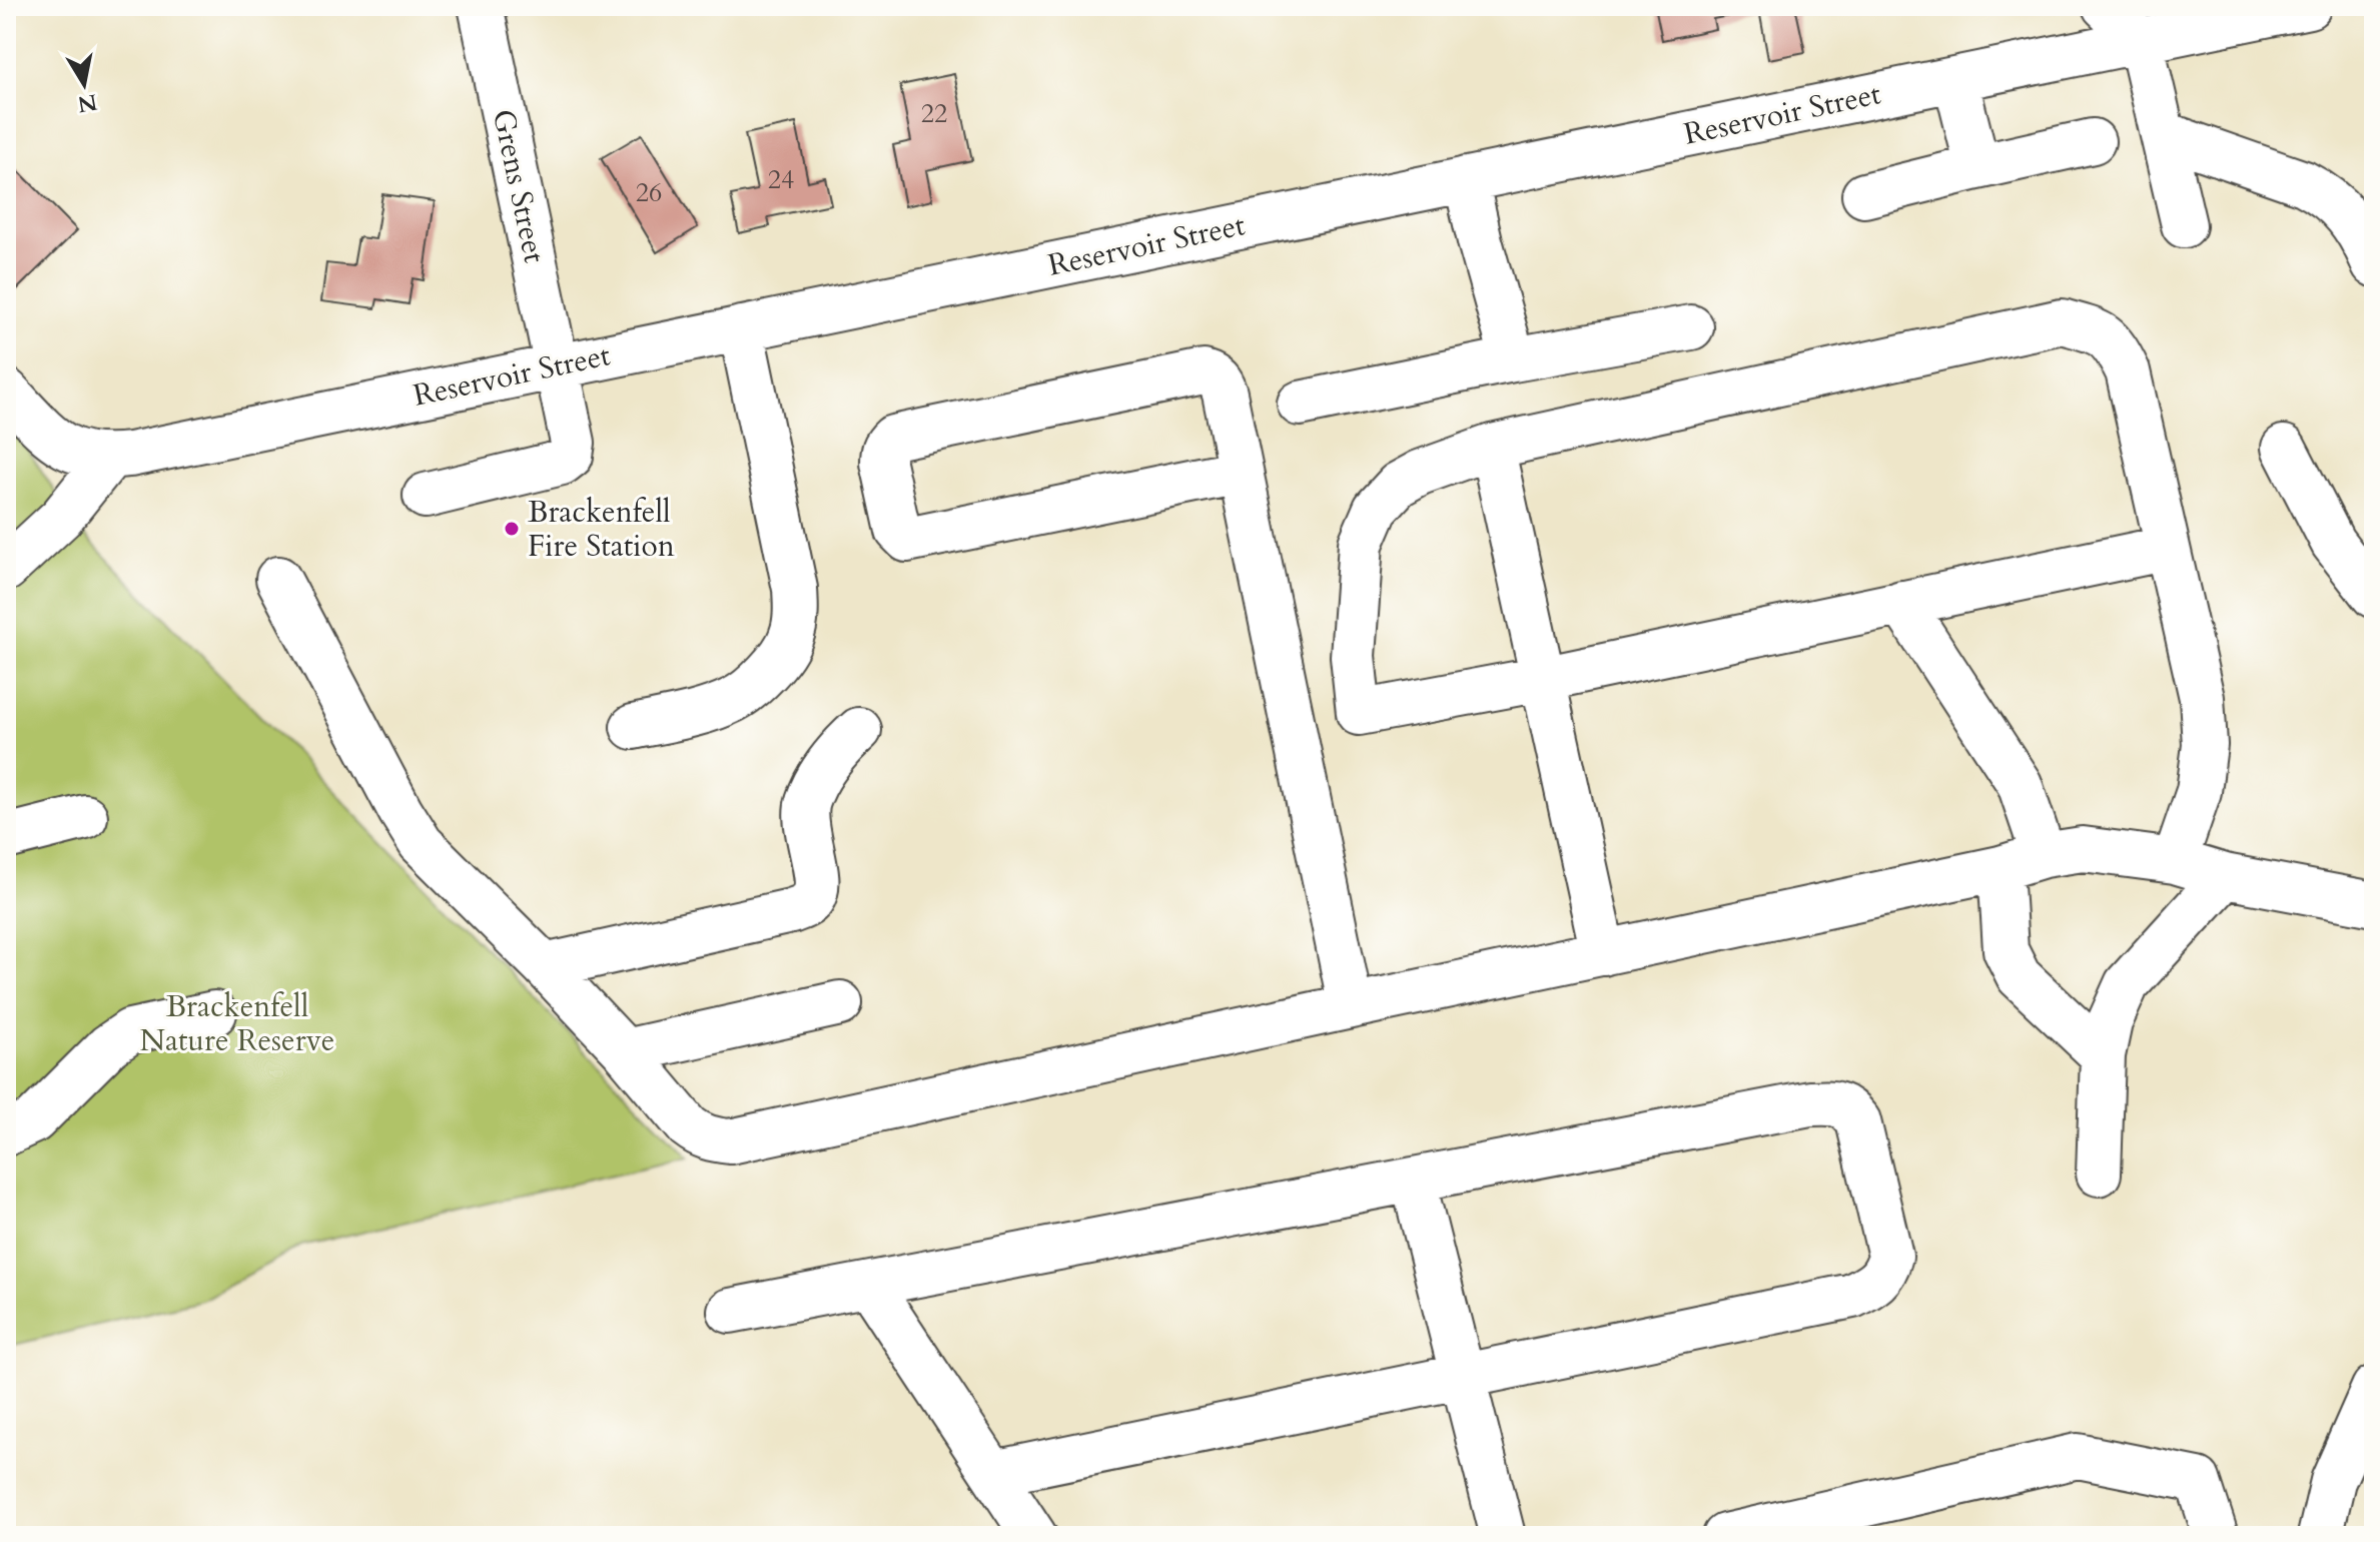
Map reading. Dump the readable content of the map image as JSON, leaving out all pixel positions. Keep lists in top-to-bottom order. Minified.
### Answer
{"streets":{"street":["Reservoir Street","Grens Street"]},"crossings":[["Reservoir Street","Grens Street"]],"parks":["Brackenfell Nature Reserve"],"places":["Brackenfell Fire Station"],"house_numbers":["22","24","26"],"north":"bottom"}
